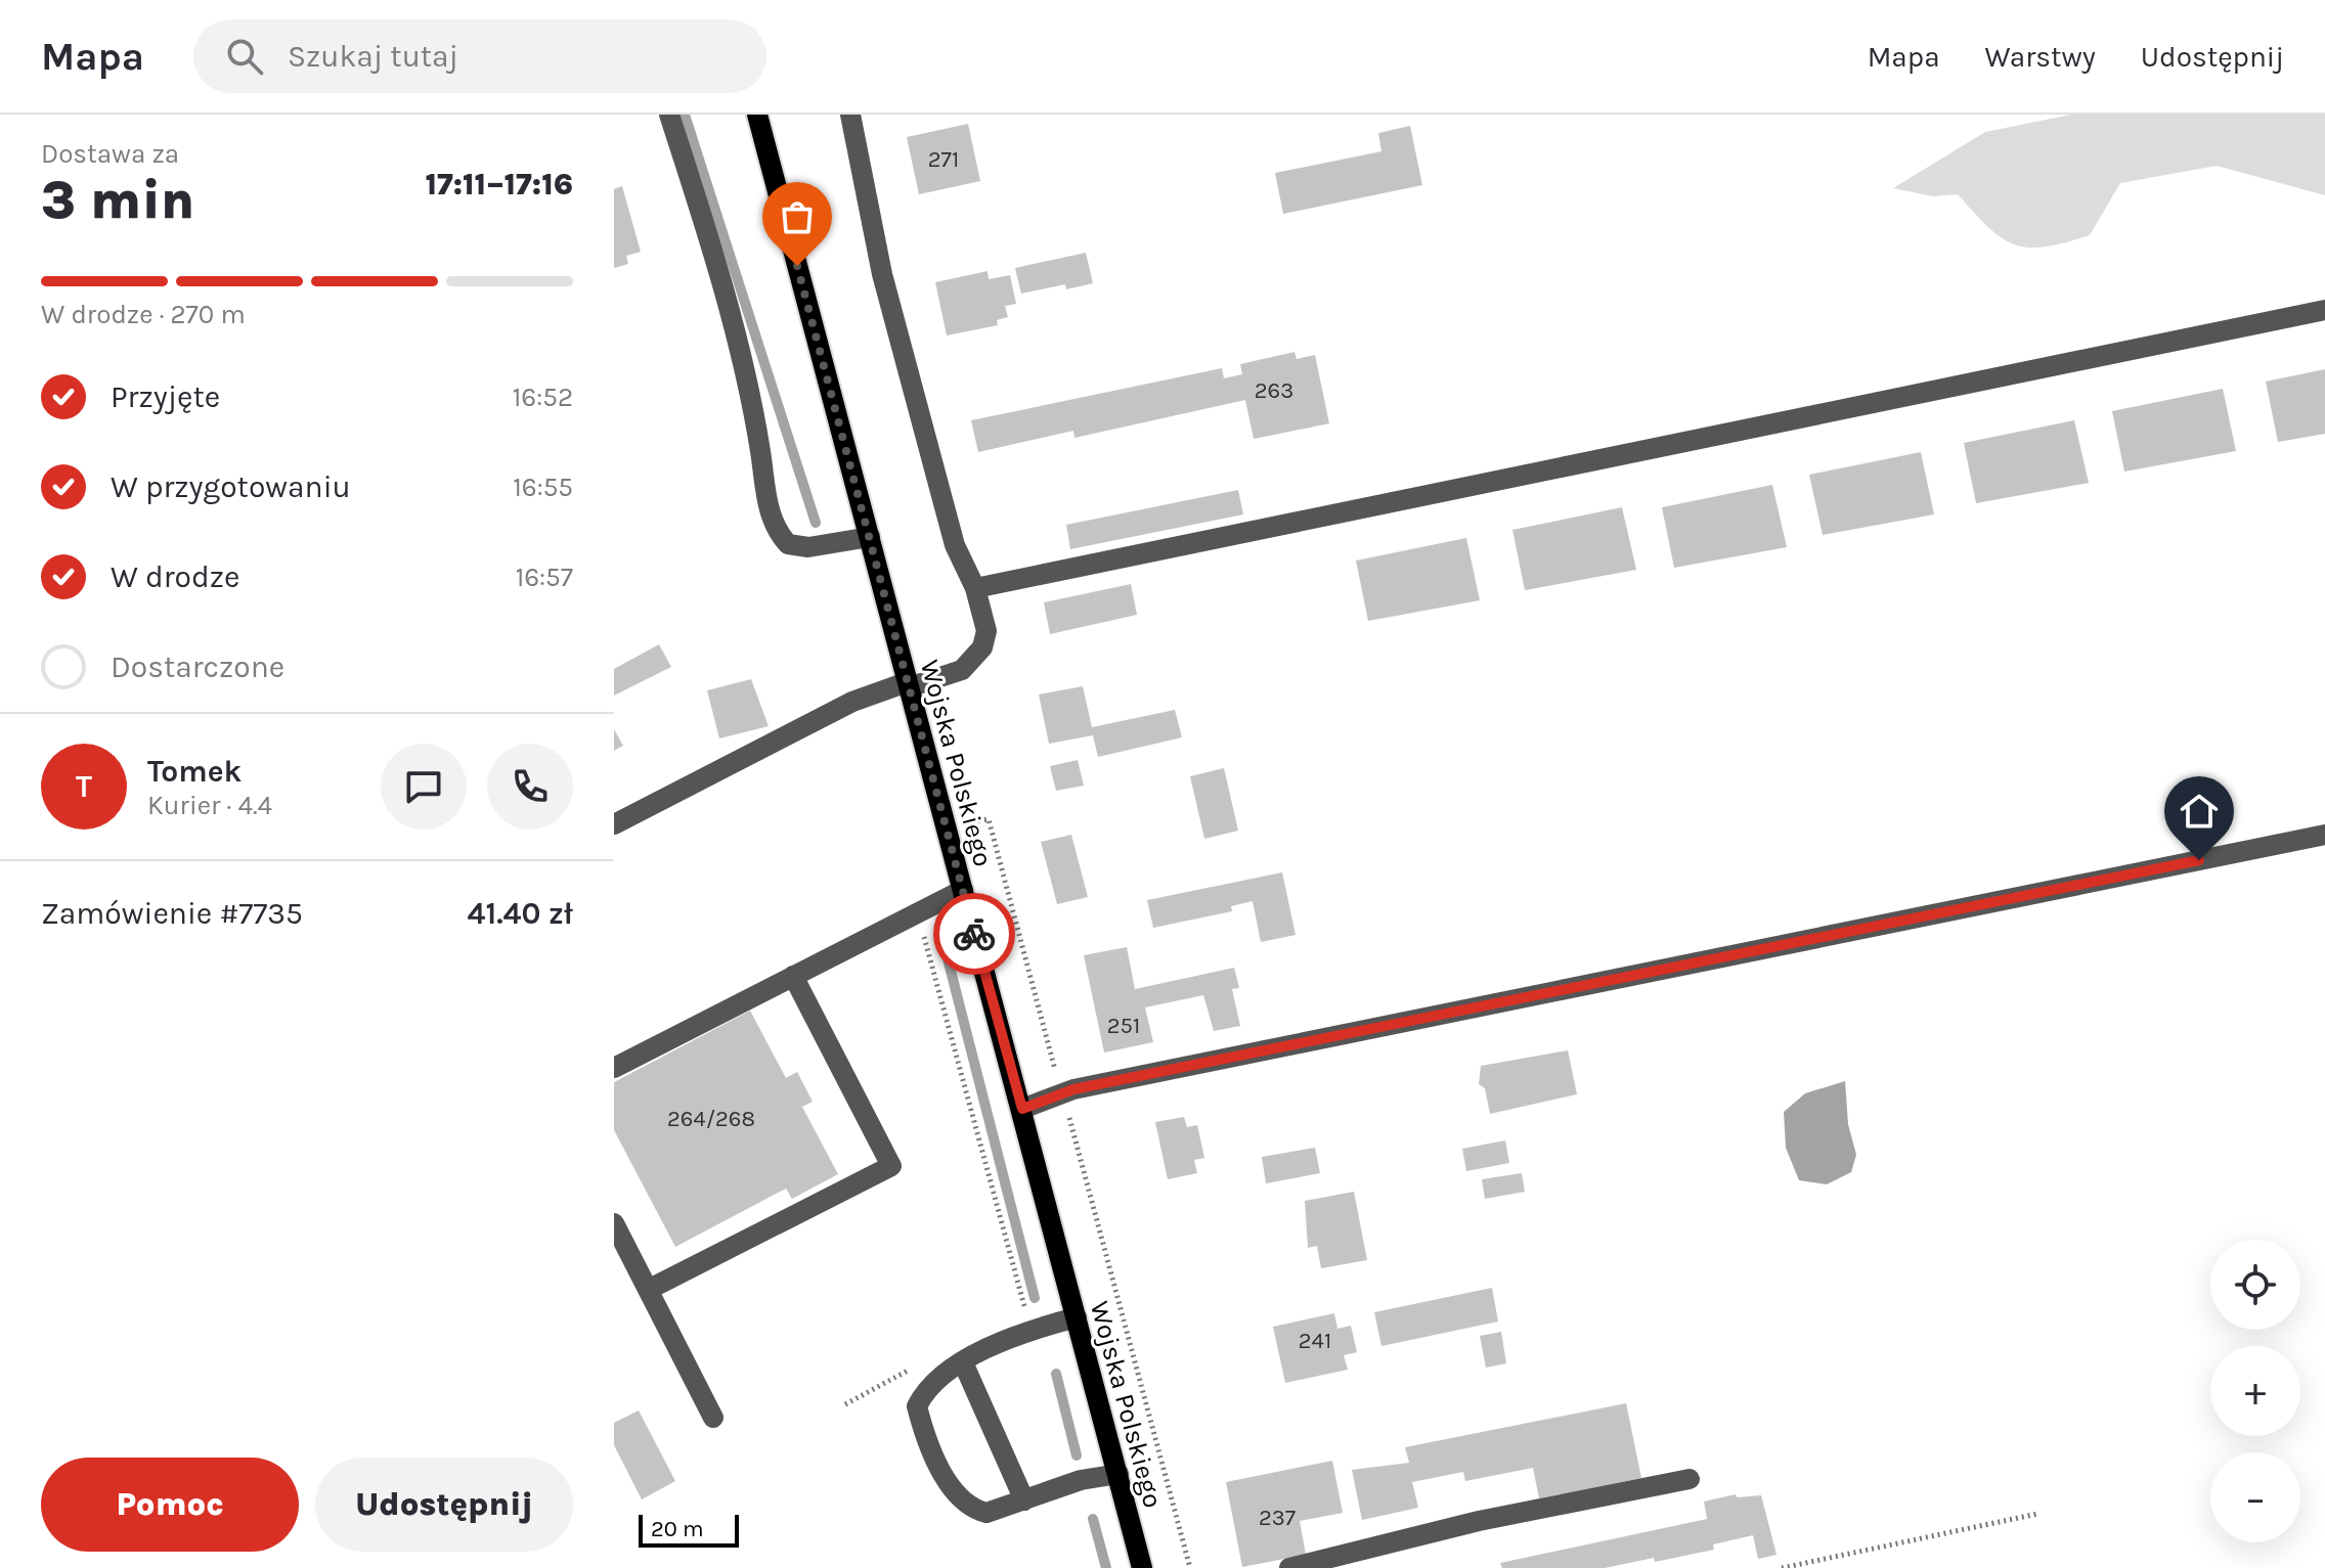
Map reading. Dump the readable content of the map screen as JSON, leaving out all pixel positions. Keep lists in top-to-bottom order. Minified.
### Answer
{"streets":{"main road":["Wojska Polskiego"]},"house_numbers":["271","263","251","264/268","241","237"],"scale_bar":"20 m","page":{"header":"Mapa","search":"Szukaj tutaj","nav":["Mapa","Warstwy","Udostępnij"],"heading":["3 min","Dostawa za","17:11–17:16"],"panel":["Tomek","Kurier · 4.4","Zamówienie #7735","41.40 zł"],"bar":"W drodze · 270 m","list":[["Przyjęte","16:52"],["W przygotowaniu","16:55"],["W drodze","16:57"],"Dostarczone"],"round":"T","map_buttons":["+","−"],"buttons":["Pomoc","Udostępnij"],"scale":"20 m"}}
